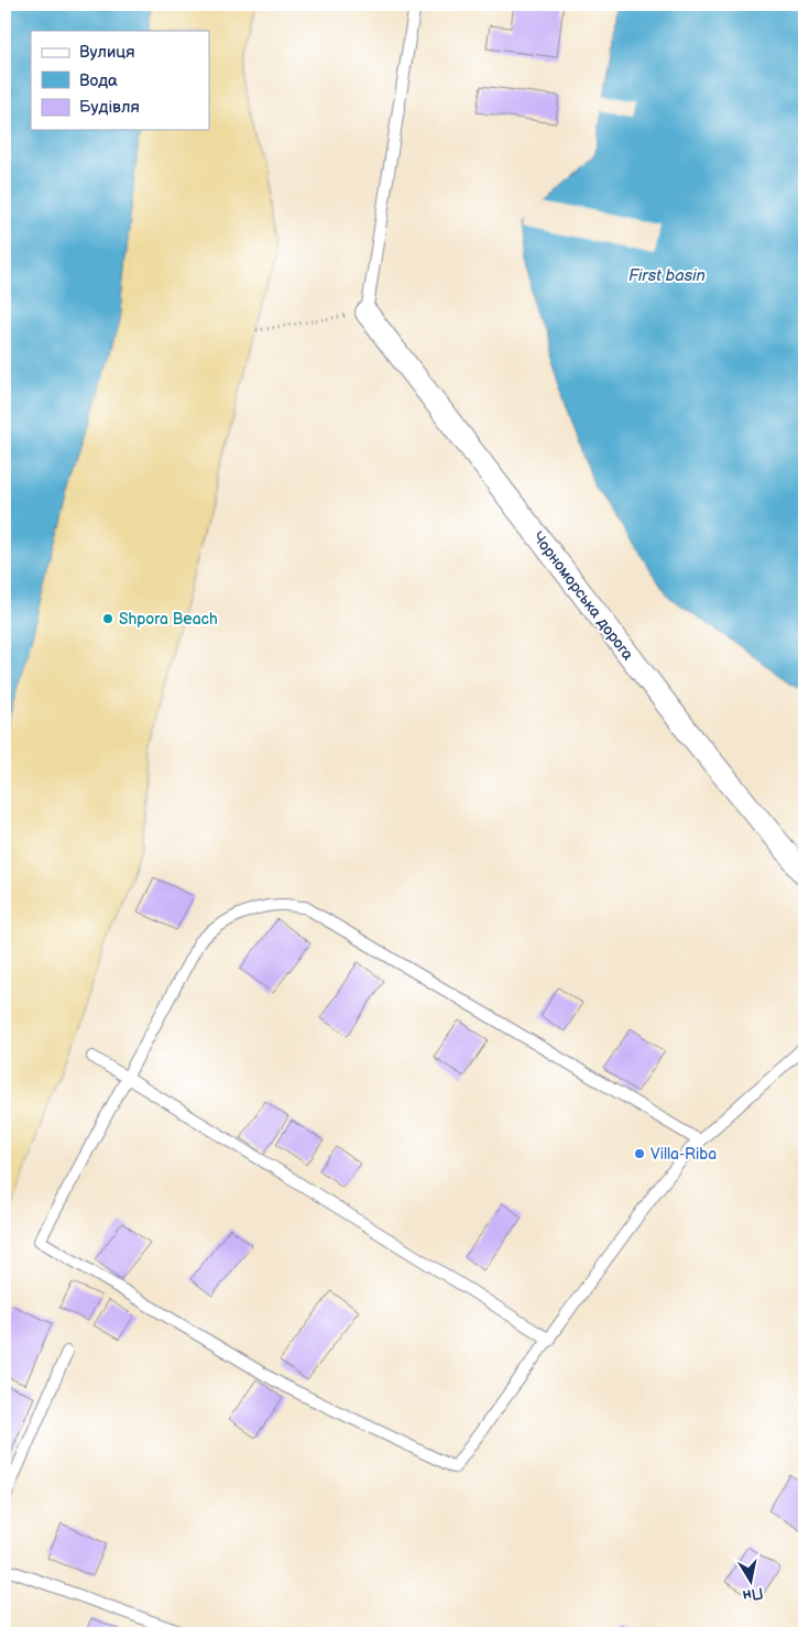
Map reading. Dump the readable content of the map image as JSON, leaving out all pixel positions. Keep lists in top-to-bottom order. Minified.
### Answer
{"streets":{"street":["Чорноморська дорога"]},"water":["First basin"],"places":["Shpora Beach","Villa-Riba"],"legend":["Вулиця","Вода","Будівля"],"north":"bottom"}
